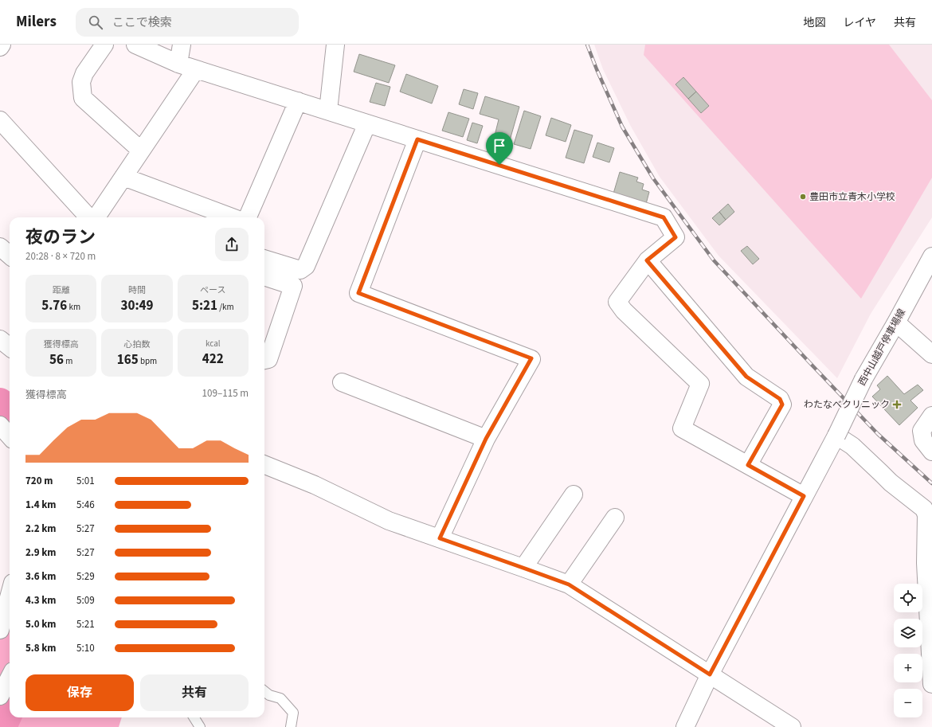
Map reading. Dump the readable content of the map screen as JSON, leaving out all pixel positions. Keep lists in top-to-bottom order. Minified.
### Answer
{"streets":{"street":["西中山越戸停車場線"]},"places":{"other":["豊田市立青木小学校"],"health":["わたなべクリニック"]},"page":{"header":"Milers","search":"ここで検索","nav":["地図","レイヤ","共有"],"heading":["夜のラン","20:28 · 8 × 720 m"],"stats":[["距離","5.76 km"],["時間","30:49"],["ペース","5:21 /km"],["獲得標高","56 m"],["心拍数","165 bpm"],["kcal","422"]],"chart":["獲得標高","109–115 m"],"list":[{"name":"720 m","note":"5:01"},{"name":"1.4 km","note":"5:46"},{"name":"2.2 km","note":"5:27"},{"name":"2.9 km","note":"5:27"},{"name":"3.6 km","note":"5:29"},{"name":"4.3 km","note":"5:09"},{"name":"5.0 km","note":"5:21"},{"name":"5.8 km","note":"5:10"}],"map_buttons":["+","−"],"buttons":["保存","共有"]}}
